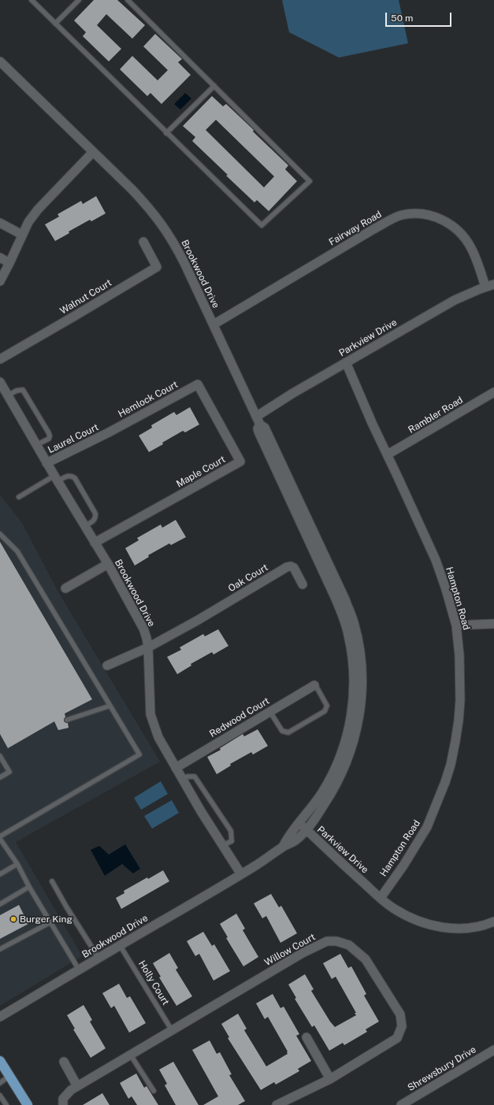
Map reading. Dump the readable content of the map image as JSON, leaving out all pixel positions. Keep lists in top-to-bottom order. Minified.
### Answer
{"streets":{"street":["Fairway Road","Brookwood Drive","Walnut Court","Parkview Drive","Hemlock Court","Rambler Road","Laurel Court","Maple Court","Oak Court","Hampton Road","Redwood Court","Willow Court","Shrewsbury Drive"],"lane":["Holly Court"]},"crossings":[["Fairway Road","Brookwood Drive"],["Fairway Road","Parkview Drive"],["Brookwood Drive","Parkview Drive"],["Brookwood Drive","Laurel Court"],["Brookwood Drive","Maple Court"],["Brookwood Drive","Oak Court"],["Brookwood Drive","Redwood Court"],["Brookwood Drive","Holly Court"],["Parkview Drive","Hampton Road"],["Hemlock Court","Laurel Court"],["Hemlock Court","Maple Court"],["Rambler Road","Hampton Road"],["Willow Court","Holly Court"]],"places":["Burger King"],"scale_bar":"50 m"}
